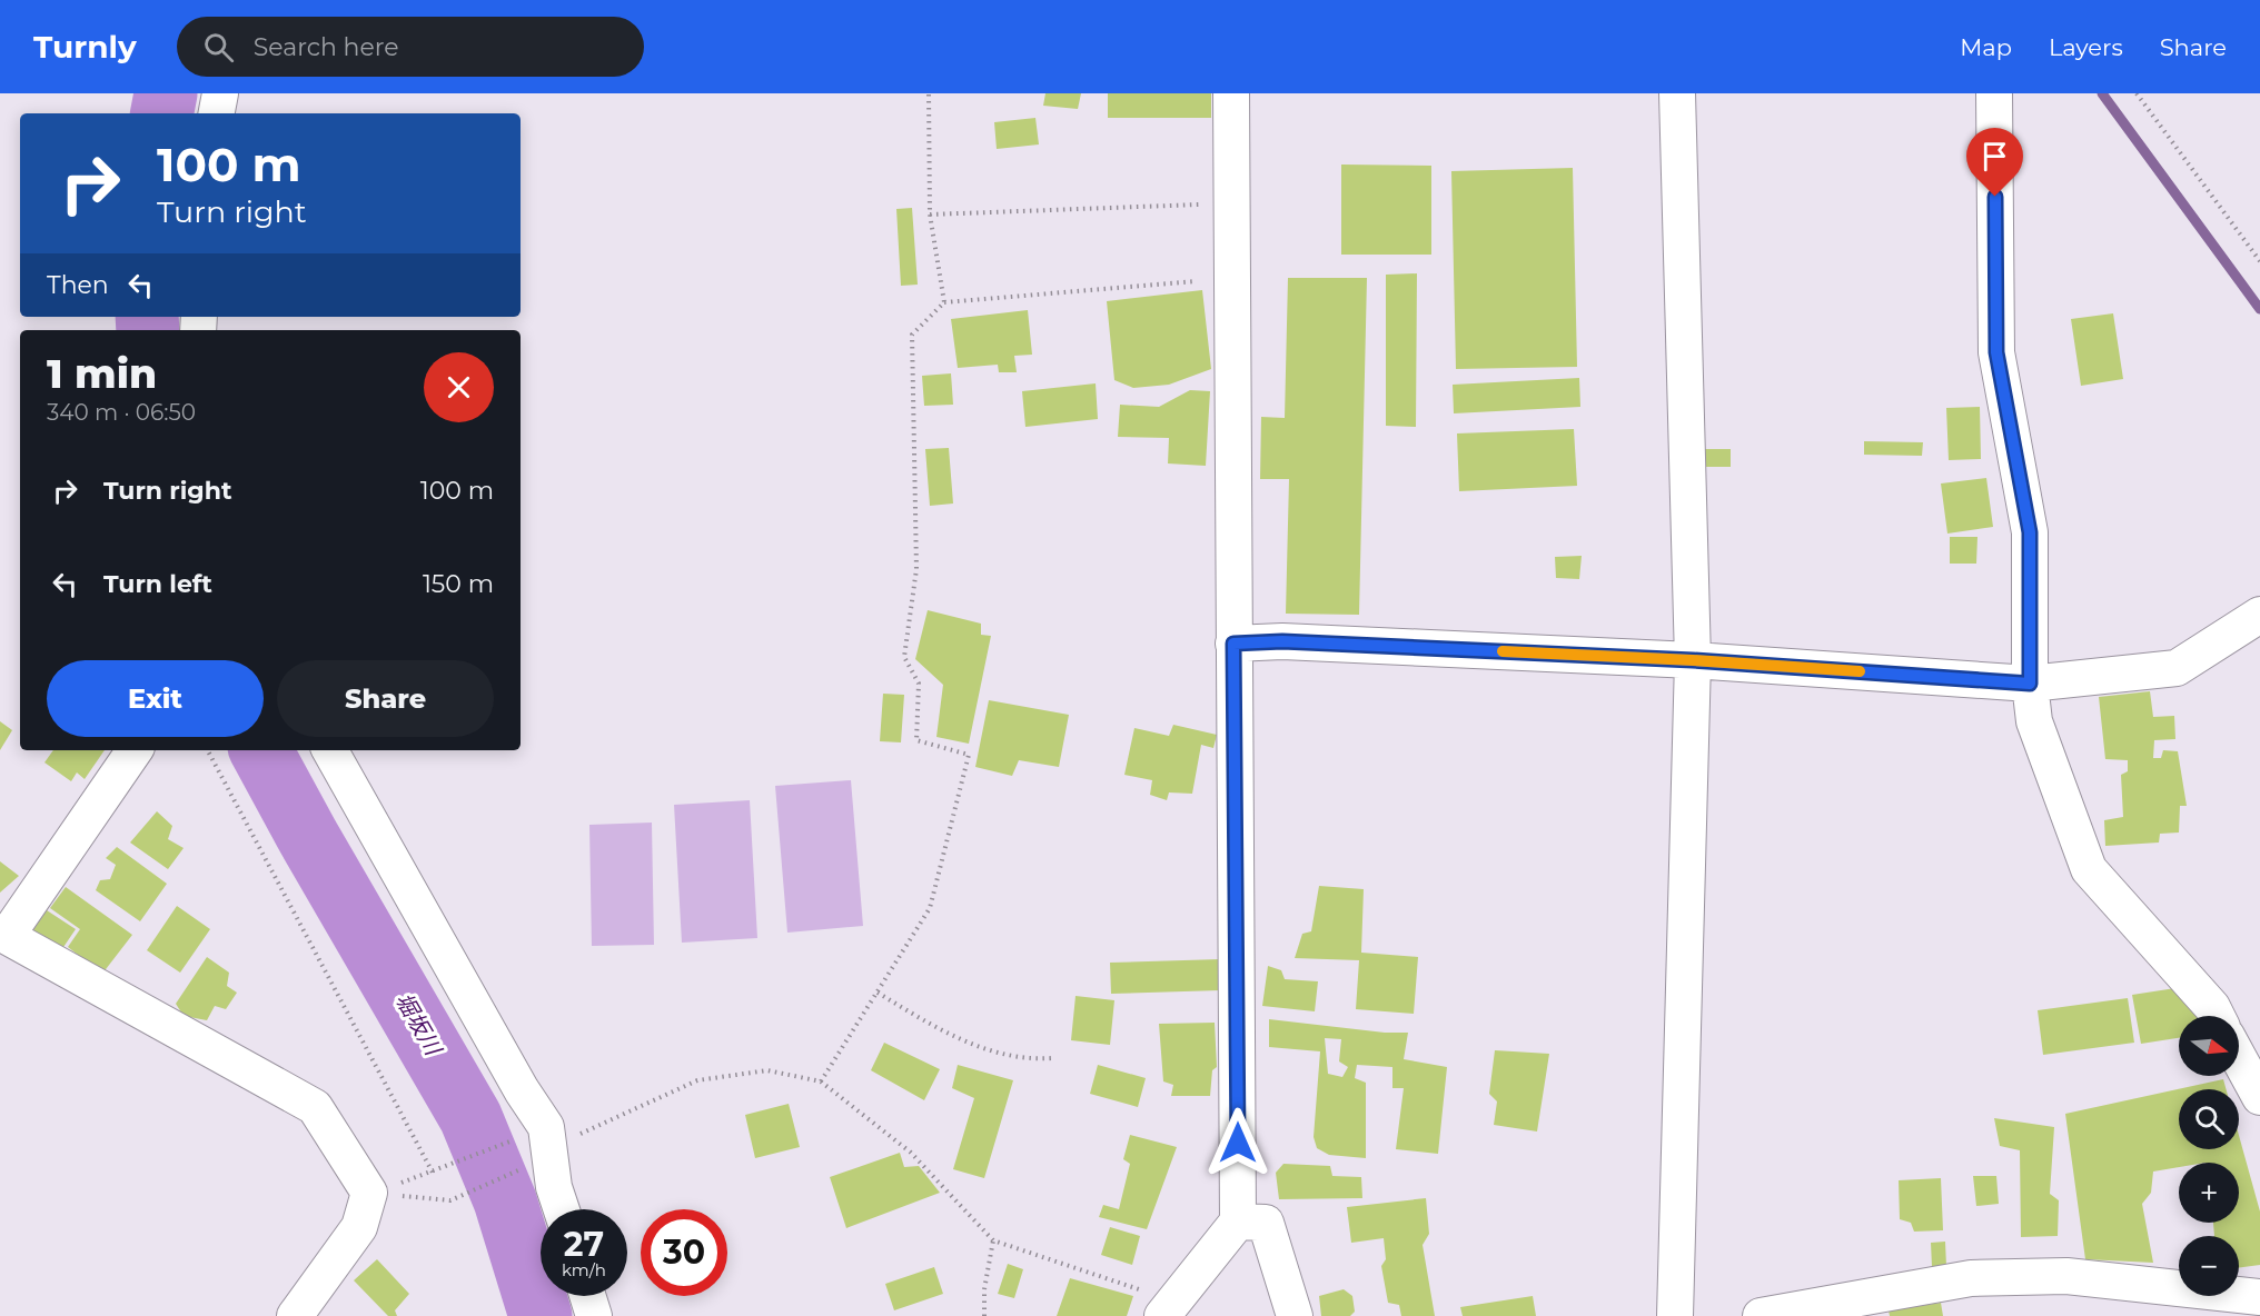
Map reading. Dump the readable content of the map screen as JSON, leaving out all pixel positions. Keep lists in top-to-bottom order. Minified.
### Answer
{"water":["堀坂川"],"north":"right","page":{"header":"Turnly","search":"Search here","nav":["Map","Layers","Share"],"turn":["100 m","Turn right"],"then":"Then","heading":["1 min","340 m · 06:50"],"list":[{"name":"Turn right","value":"100 m"},{"name":"Turn left","value":"150 m"}],"buttons":["Exit","Share"],"map_buttons":["+","−"],"speed":"27 km/h","limit":"30"}}
